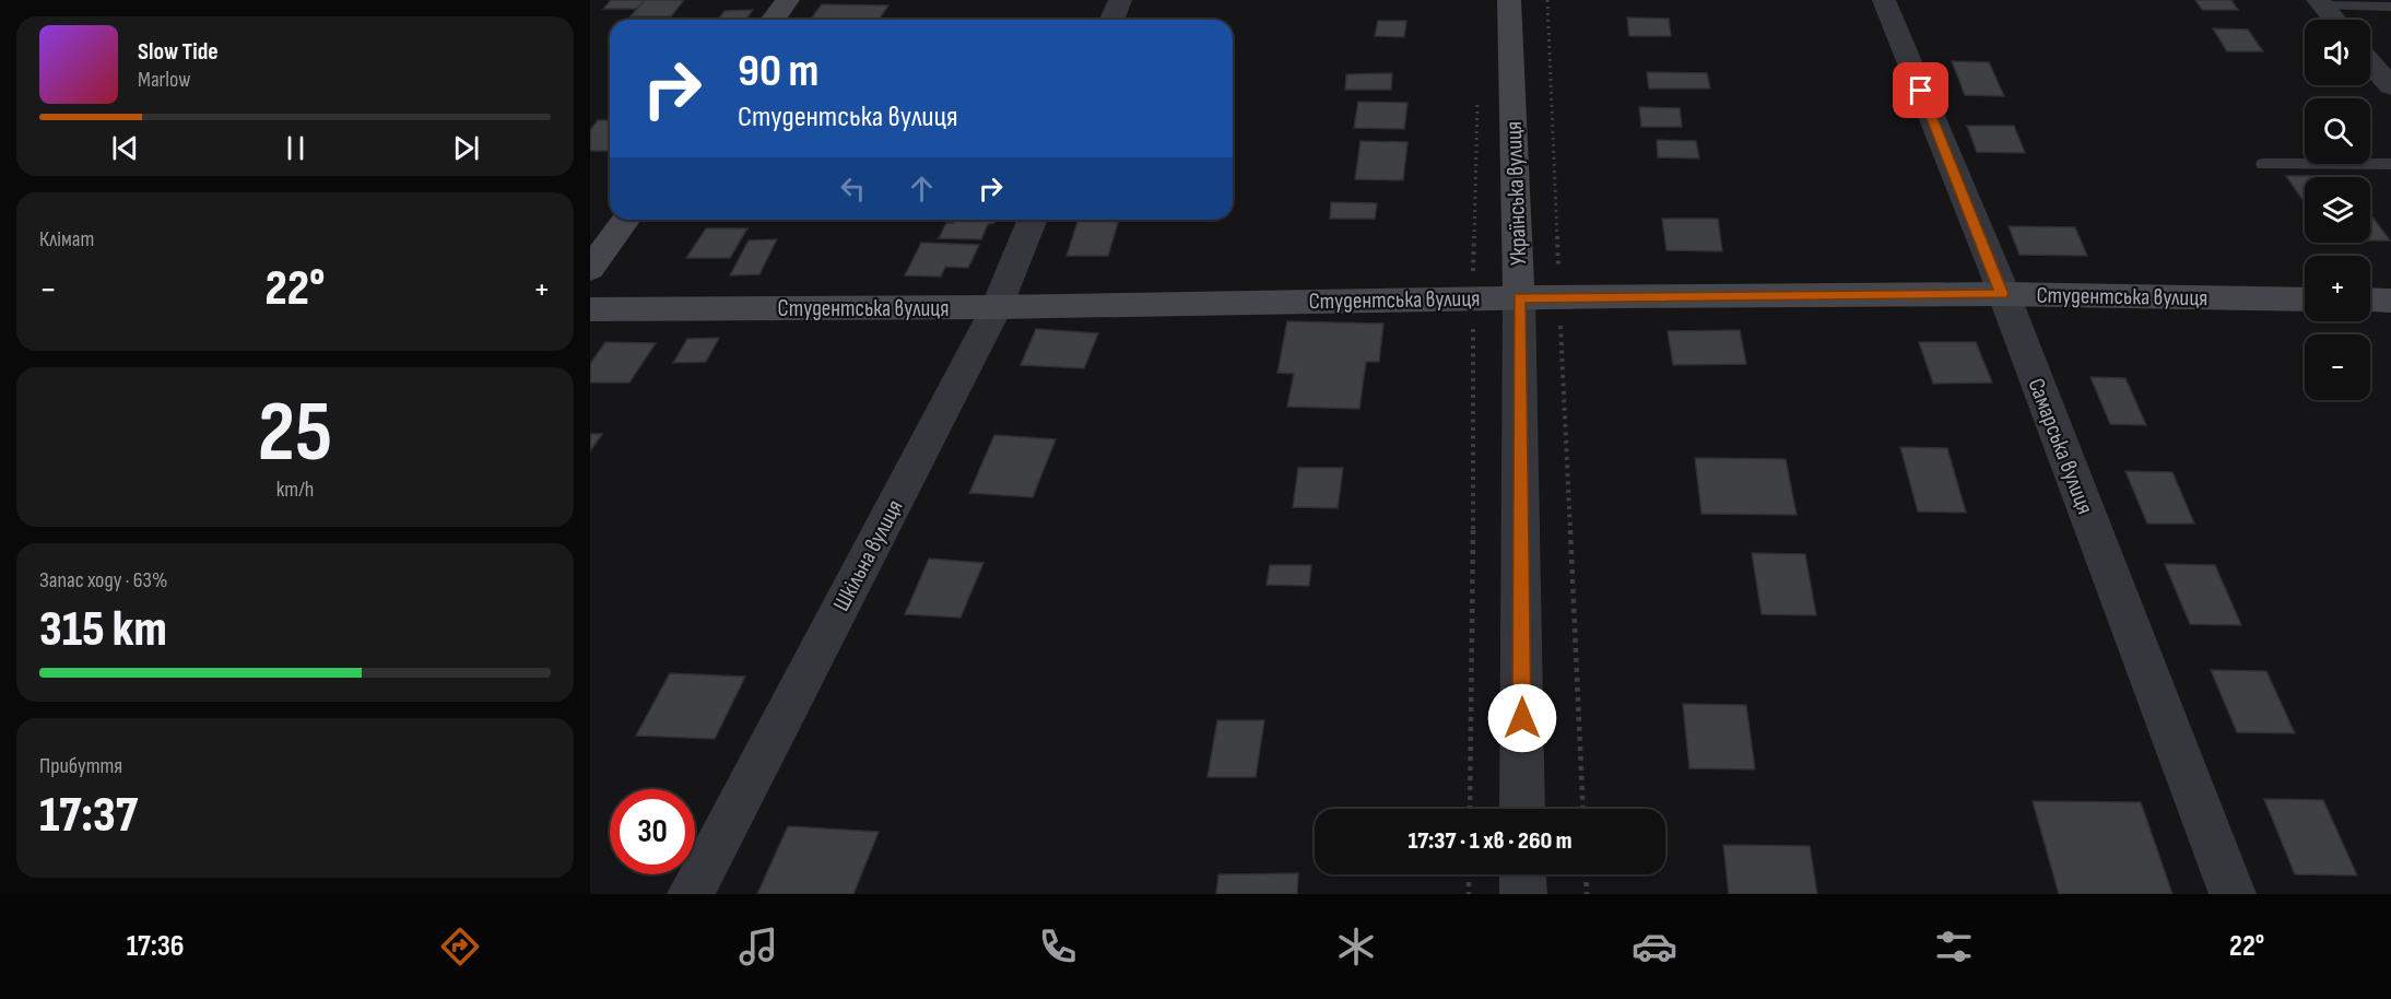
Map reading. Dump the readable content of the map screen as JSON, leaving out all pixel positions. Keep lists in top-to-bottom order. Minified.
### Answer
{"streets":{"street":["Українська вулиця","Студентська вулиця","Самарська вулиця","Шкільна вулиця"]},"crossings":[["Українська вулиця","Студентська вулиця"],["Студентська вулиця","Самарська вулиця"],["Студентська вулиця","Шкільна вулиця"]],"page":{"map_buttons":["+","−"],"turn":["90 m","Студентська вулиця"],"song":["Slow Tide","Marlow"],"tile":["Клімат",["25","km/h"],["Запас ходу · 63%","315 km"],["Прибуття","17:37"]],"heat":["−","22°","+"],"limit":"30","trip":"17:37 · 1 хв · 260 m","tabs":["17:36","22°"]}}
